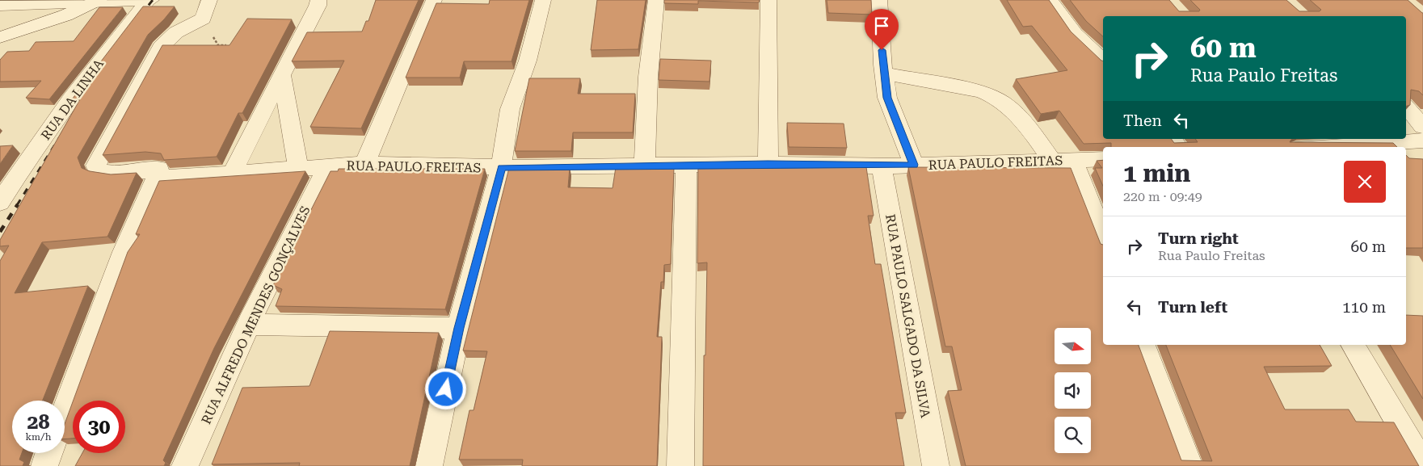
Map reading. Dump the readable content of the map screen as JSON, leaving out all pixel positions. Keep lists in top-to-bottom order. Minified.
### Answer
{"streets":{"street":["RUA DA LINHA","RUA PAULO FREITAS","RUA ALFREDO MENDES GONÇALVES","RUA PAULO SALGADO DA SILVA"]},"crossings":[["RUA PAULO FREITAS","RUA ALFREDO MENDES GONÇALVES"],["RUA PAULO FREITAS","RUA PAULO SALGADO DA SILVA"]],"north":"right","page":{"turn":["60 m","Rua Paulo Freitas"],"then":"Then","heading":["1 min","220 m · 09:49"],"list":[{"name":"Turn right","note":"Rua Paulo Freitas","value":"60 m"},{"name":"Turn left","value":"110 m"}],"speed":"28 km/h","limit":"30"}}
